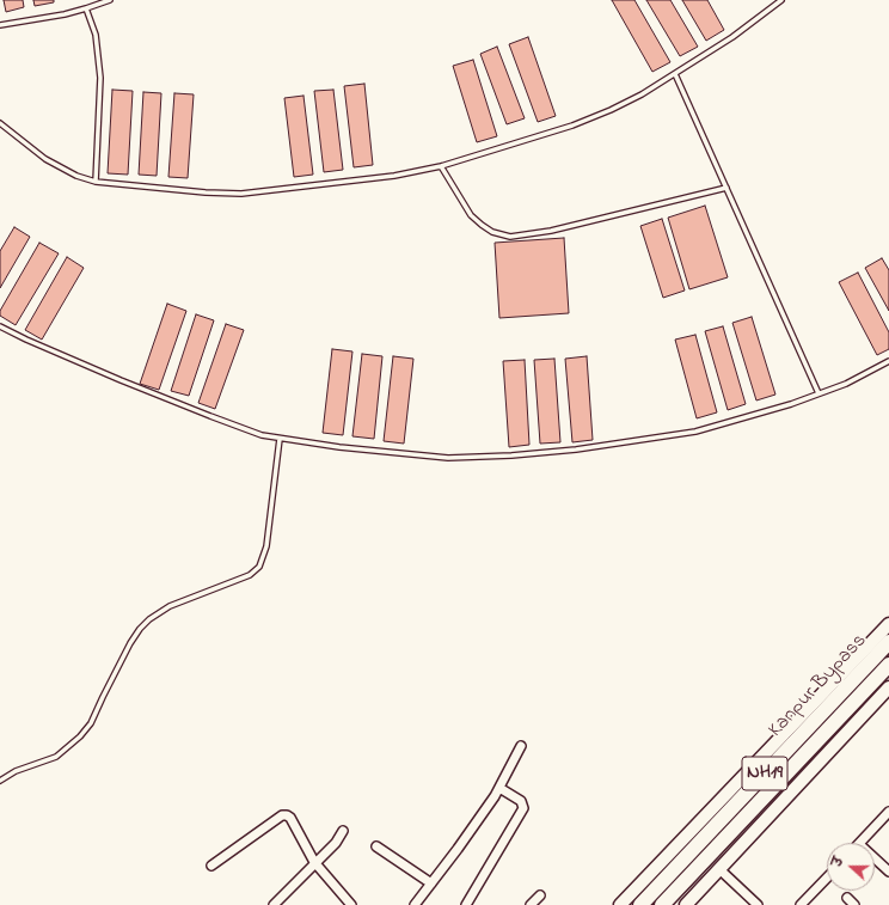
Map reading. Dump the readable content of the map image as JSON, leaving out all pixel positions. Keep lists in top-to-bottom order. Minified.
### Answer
{"streets":{"highway":["Kanpur Bypass","NH19"]},"north":"left"}
